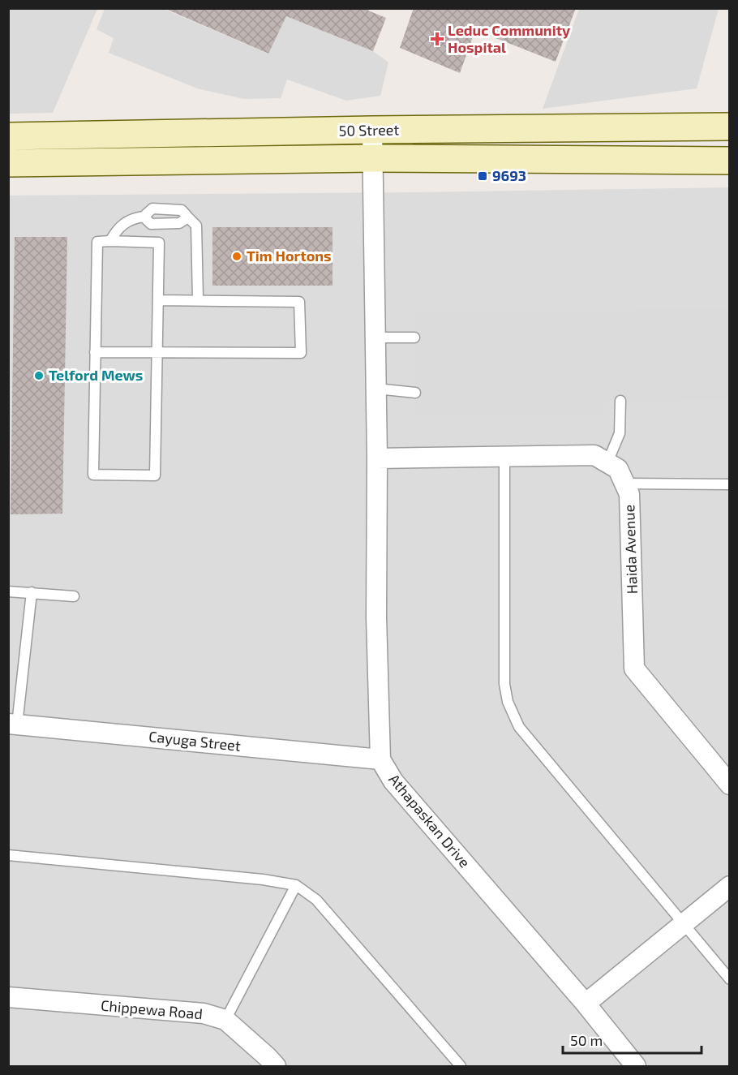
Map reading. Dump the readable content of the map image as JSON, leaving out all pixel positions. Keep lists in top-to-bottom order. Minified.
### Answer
{"streets":{"main road":["50 Street"],"street":["Haida Avenue","Cayuga Street","Athapaskan Drive","Chippewa Road"]},"crossings":[["50 Street","Athapaskan Drive"],["Haida Avenue","Athapaskan Drive"],["Cayuga Street","Athapaskan Drive"]],"places":{"health":["Leduc Community Hospital"],"transit":["9693"],"other":["Tim Hortons","Telford Mews"]},"scale_bar":"50 m"}
